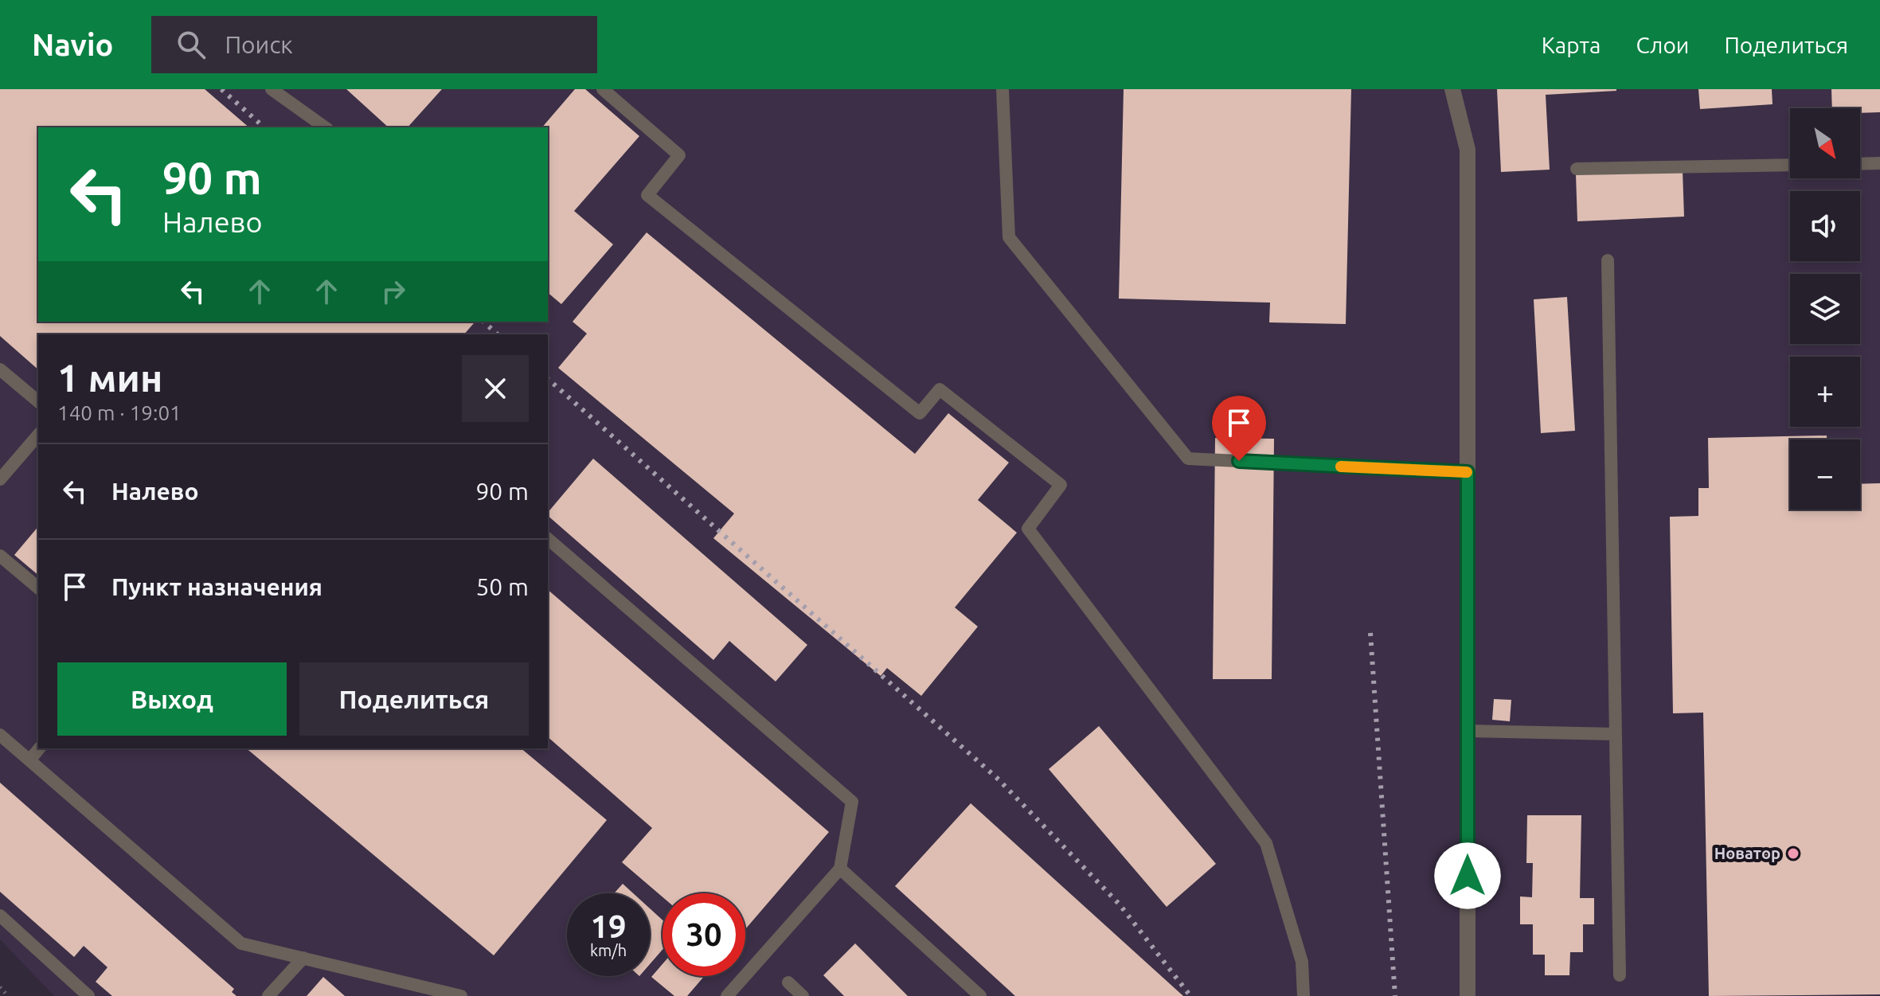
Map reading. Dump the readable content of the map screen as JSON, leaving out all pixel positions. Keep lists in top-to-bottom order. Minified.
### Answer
{"places":["Новатор"],"north":"bottom right","page":{"header":"Navio","search":"Поиск","nav":["Карта","Слои","Поделиться"],"map_buttons":["+","−"],"turn":["90 m","Налево"],"heading":["1 мин","140 m · 19:01"],"list":[{"name":"Налево","value":"90 m"},{"name":"Пункт назначения","value":"50 m"}],"buttons":["Выход","Поделиться"],"speed":"19 km/h","limit":"30"}}
